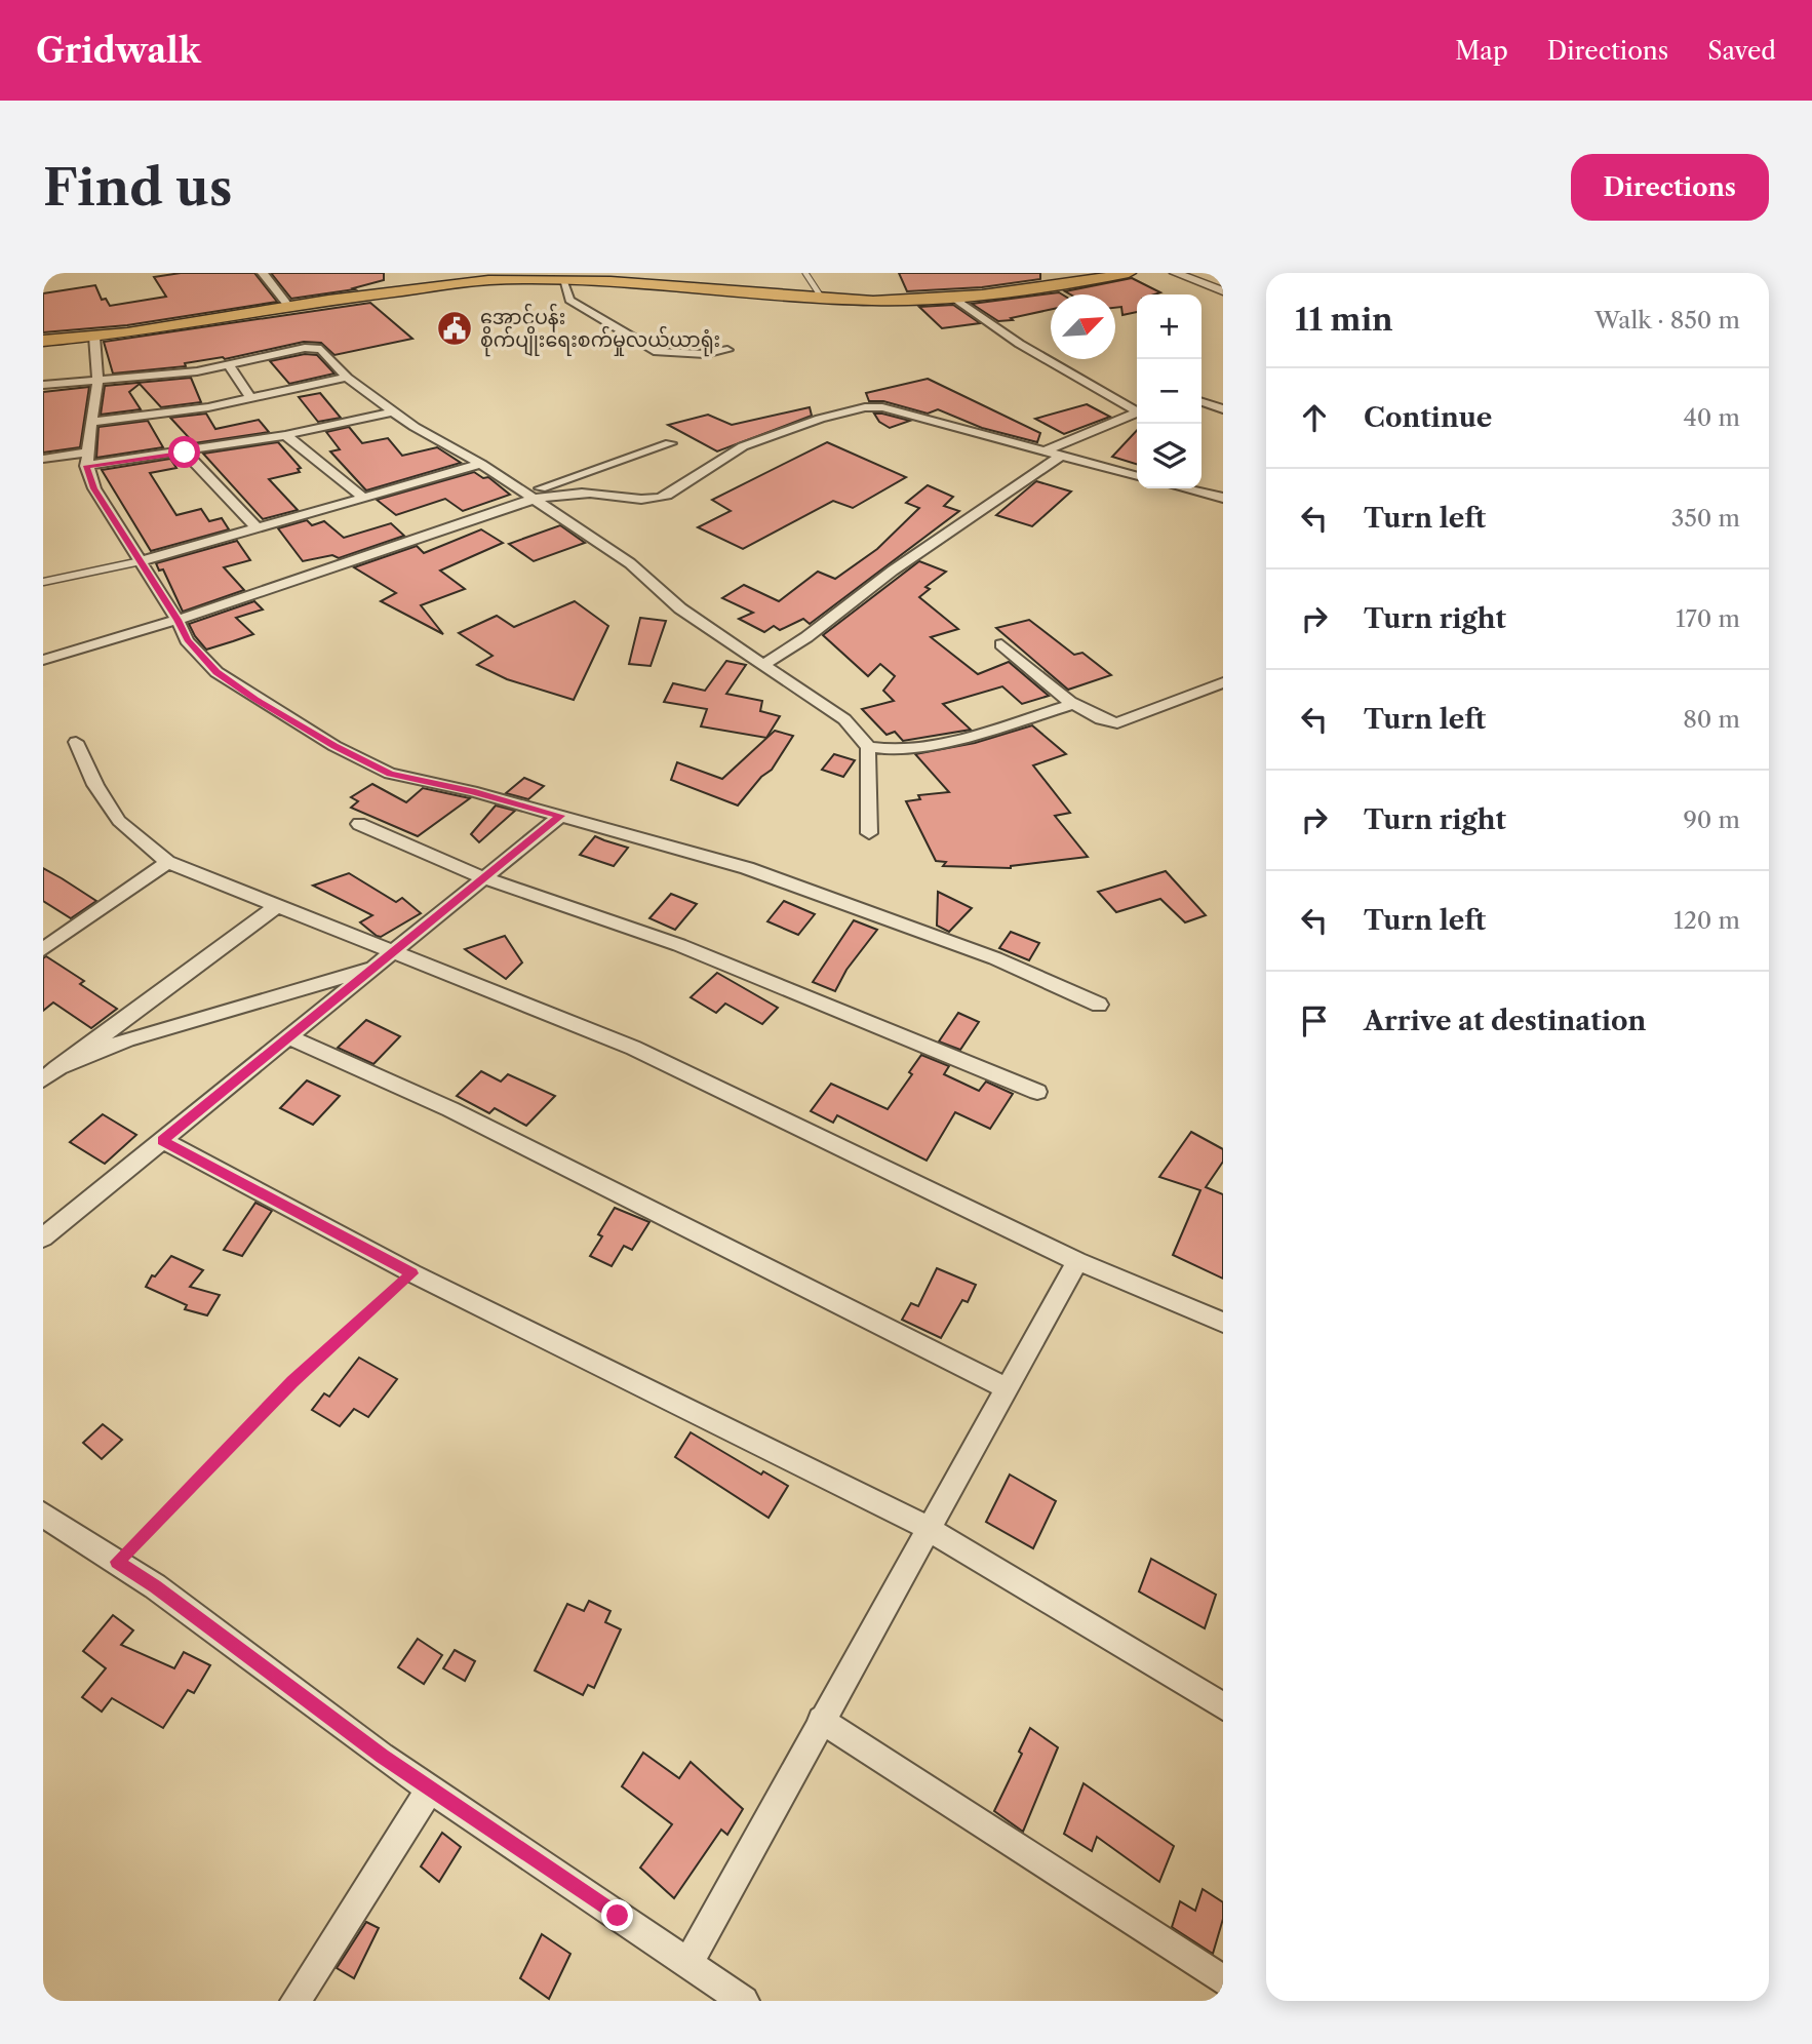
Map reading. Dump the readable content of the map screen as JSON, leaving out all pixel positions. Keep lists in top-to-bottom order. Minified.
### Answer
{"places":{"public building":["အောင်ပန်း စိုက်ပျိုးရေးစက်မှုလယ်ယာရုံး"]},"north":"top right","page":{"header":"Gridwalk","nav":["Map","Directions","Saved"],"buttons":"Directions","title":"Find us","heading":["11 min","Walk · 850 m"],"map_buttons":["+","−"],"list":[["Continue","40 m"],["Turn left","350 m"],["Turn right","170 m"],["Turn left","80 m"],["Turn right","90 m"],["Turn left","120 m"],"Arrive at destination"]}}
